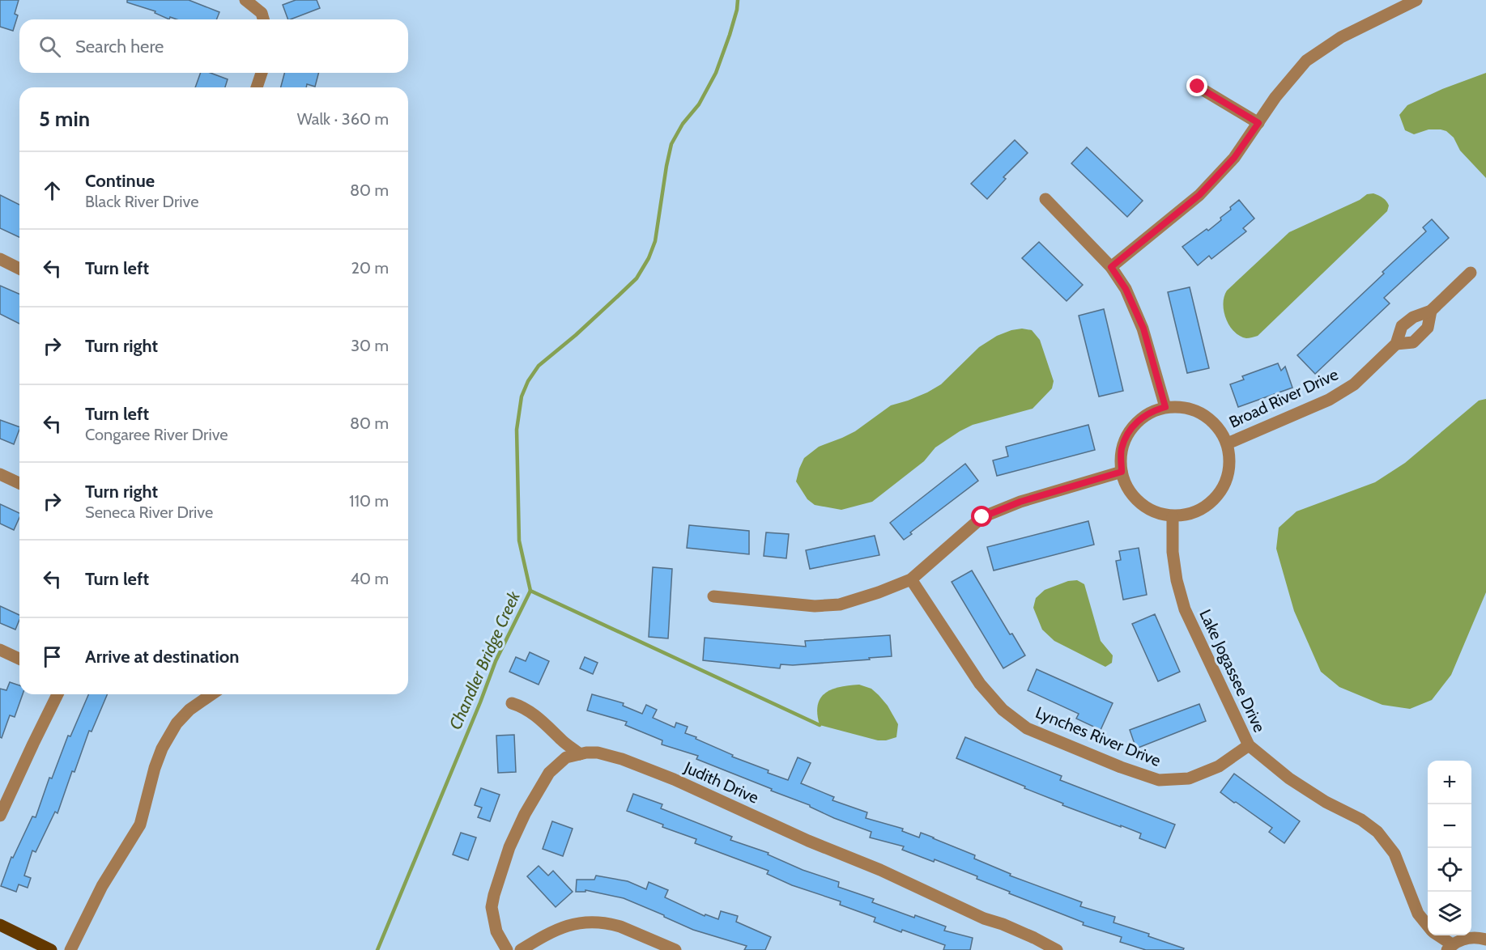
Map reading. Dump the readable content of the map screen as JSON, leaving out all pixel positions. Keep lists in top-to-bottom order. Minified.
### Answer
{"streets":{"street":["Broad River Drive","Lake Jogassee Drive","Lynches River Drive","Judith Drive"]},"crossings":[["Broad River Drive","Lake Jogassee Drive"],["Lake Jogassee Drive","Lynches River Drive"]],"water":["Chandler Bridge Creek"],"page":{"search":"Search here","heading":["5 min","Walk · 360 m"],"list":[["Continue","Black River Drive","80 m"],["Turn left","20 m"],["Turn right","30 m"],["Turn left","Congaree River Drive","80 m"],["Turn right","Seneca River Drive","110 m"],["Turn left","40 m"],"Arrive at destination"],"map_buttons":["+","−"]}}
